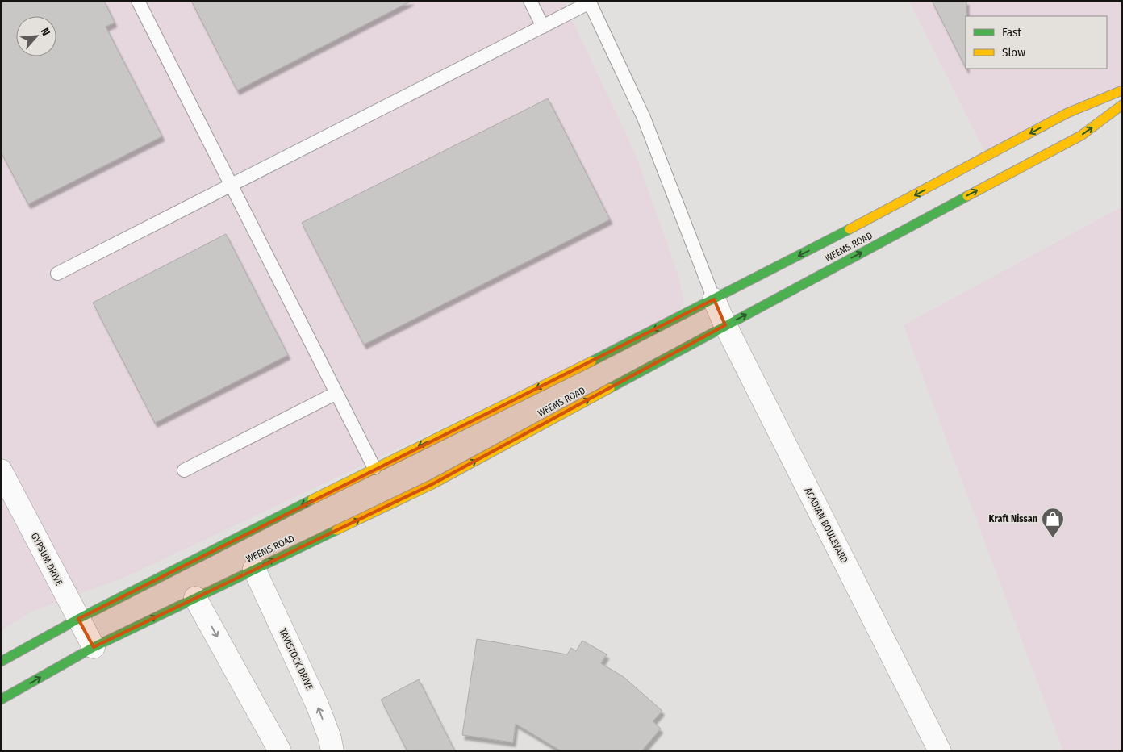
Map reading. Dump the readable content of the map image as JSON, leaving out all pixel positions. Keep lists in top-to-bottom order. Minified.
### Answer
{"streets":{"street":["WEEMS ROAD","ACADIAN BOULEVARD","GYPSUM DRIVE","TAVISTOCK DRIVE"]},"crossings":[["WEEMS ROAD","ACADIAN BOULEVARD"],["WEEMS ROAD","GYPSUM DRIVE"],["WEEMS ROAD","TAVISTOCK DRIVE"]],"places":{"shop":["Kraft Nissan"]},"legend":["Fast","Slow"],"north":"top right"}
